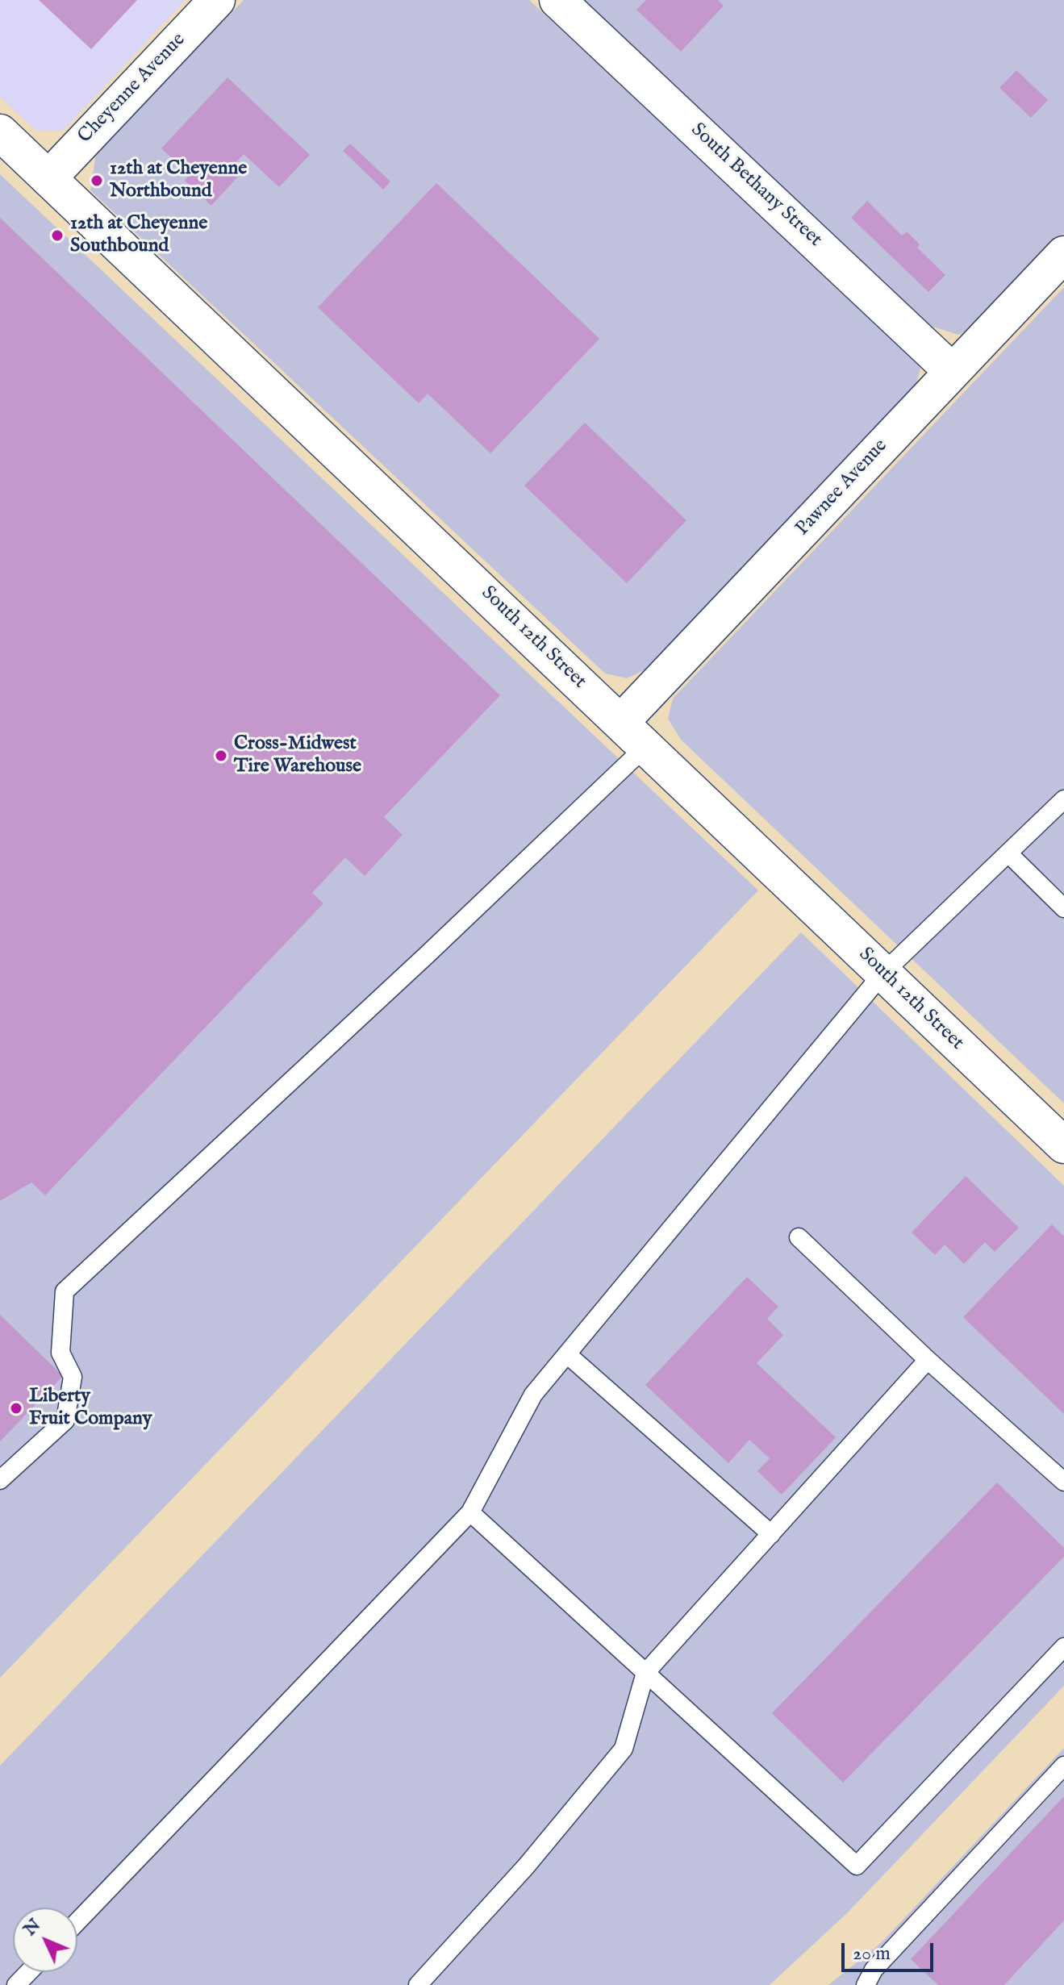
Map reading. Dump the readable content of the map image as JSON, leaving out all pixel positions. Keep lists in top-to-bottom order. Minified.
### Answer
{"streets":{"street":["Cheyenne Avenue","South Bethany Street","Pawnee Avenue","South 12th Street"]},"crossings":[["Cheyenne Avenue","South 12th Street"],["South Bethany Street","Pawnee Avenue"],["Pawnee Avenue","South 12th Street"]],"places":["12th at Cheyenne Northbound","12th at Cheyenne Southbound","Cross-Midwest Tire Warehouse","Liberty Fruit Company"],"scale_bar":"20 m","north":"top left"}
